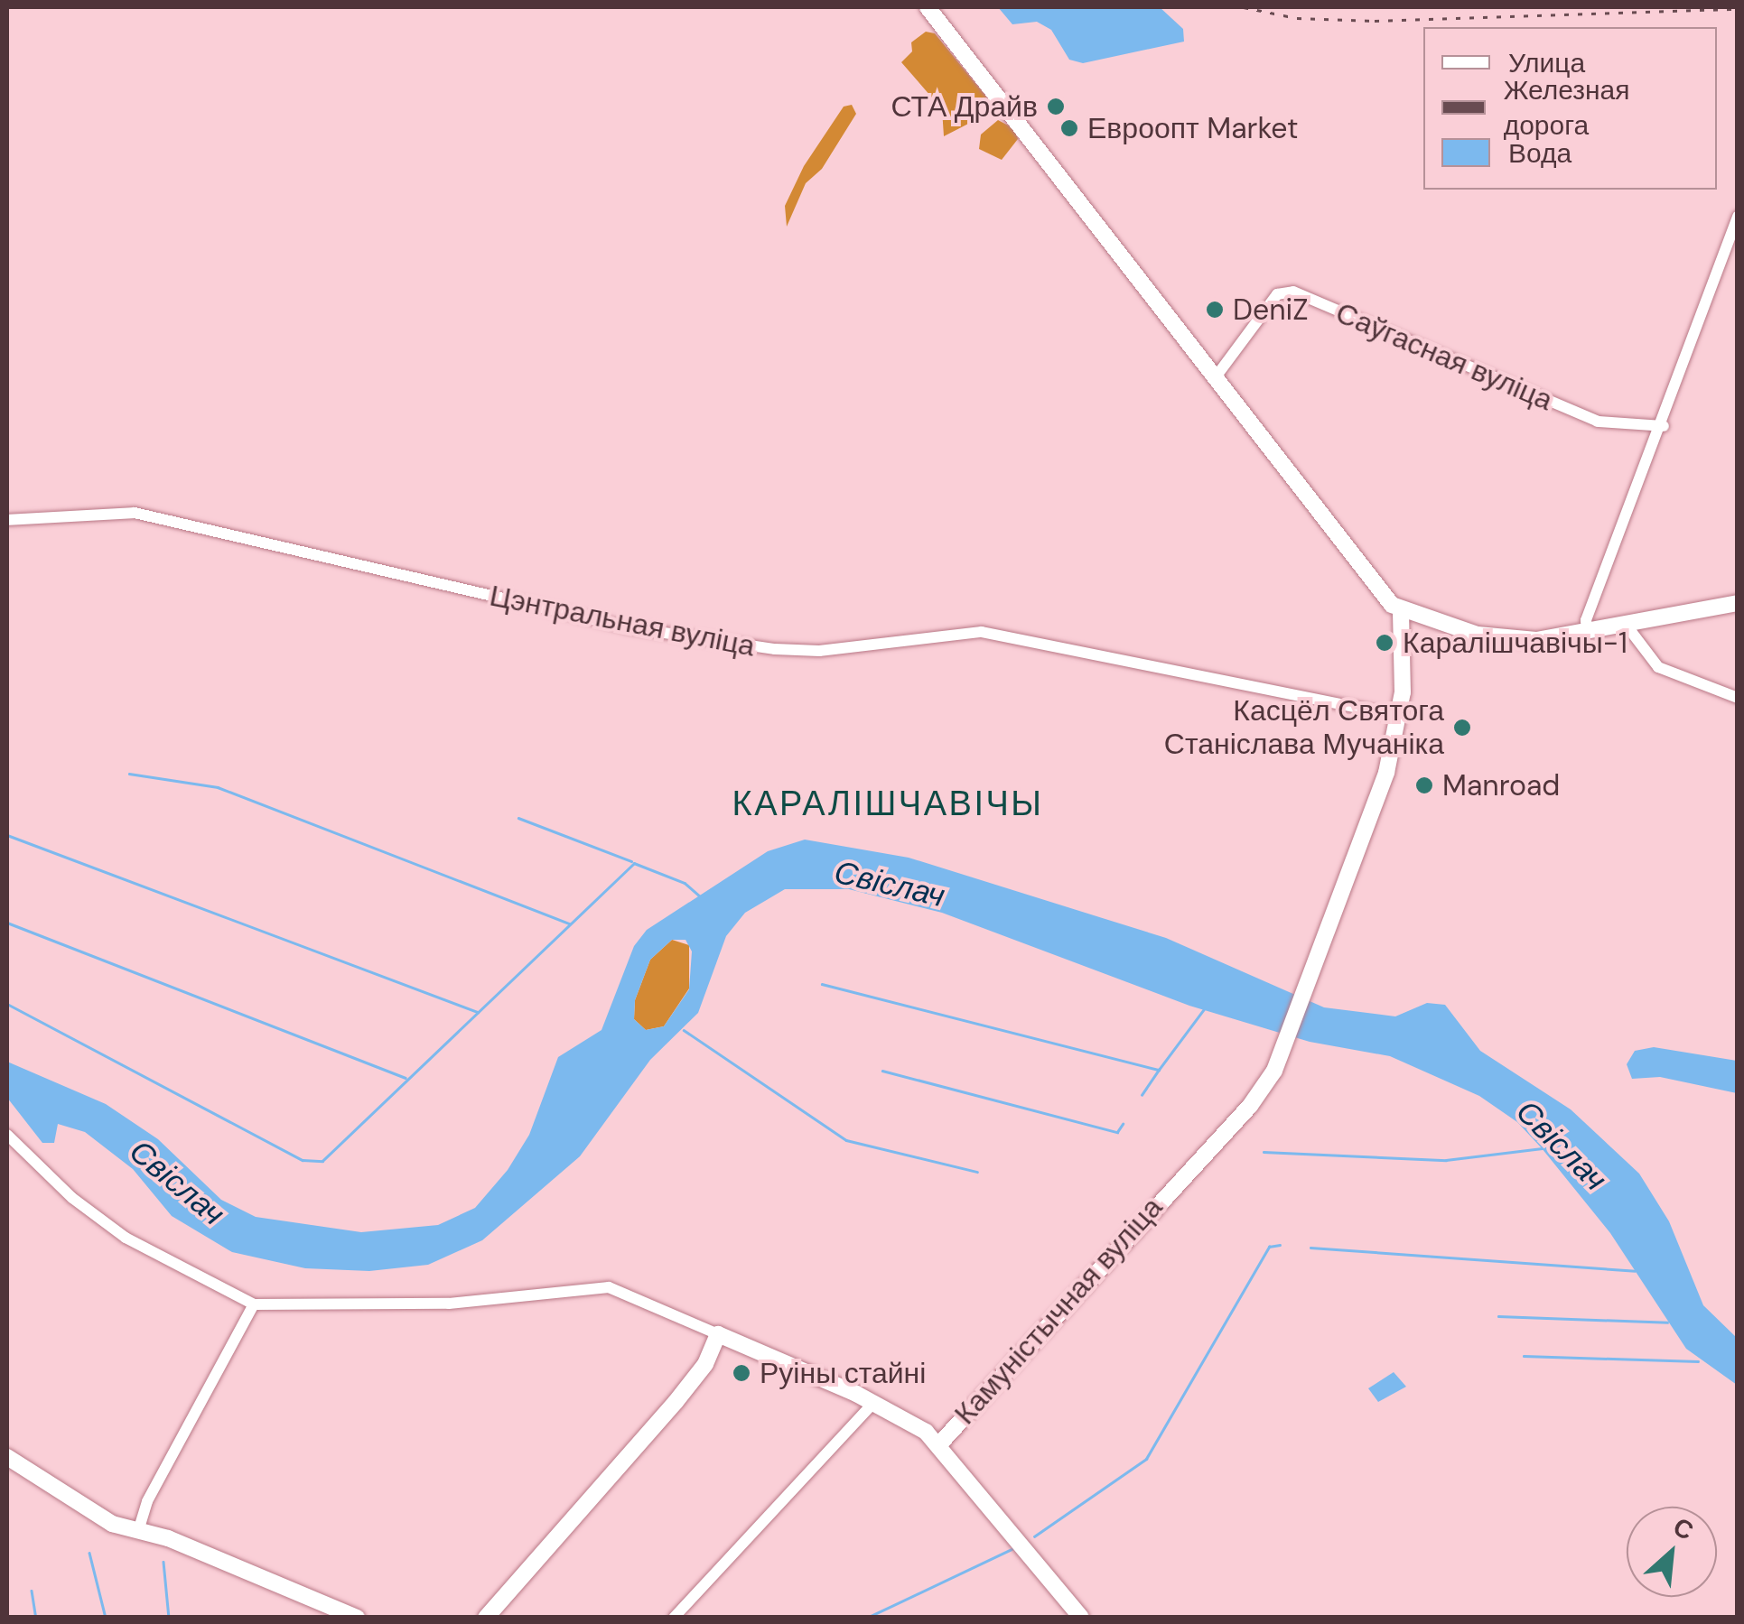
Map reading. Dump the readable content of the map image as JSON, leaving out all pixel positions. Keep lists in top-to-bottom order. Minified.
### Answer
{"streets":{"street":["Саўгасная вуліца","Цэнтральная вуліца","Камуністычная вуліца"]},"crossings":[["Цэнтральная вуліца","Камуністычная вуліца"]],"districts":["КАРАЛІШЧАВІЧЫ"],"water":["Свіслач"],"places":["СТА Драйв","Евроопт Market","DeniZ","Каралішчавічы-1","Касцёл Святога Станіслава Мучаніка","Manroad","Руіны стайні"],"legend":["Улица","Железная дорога","Вода"],"north":"top right"}
